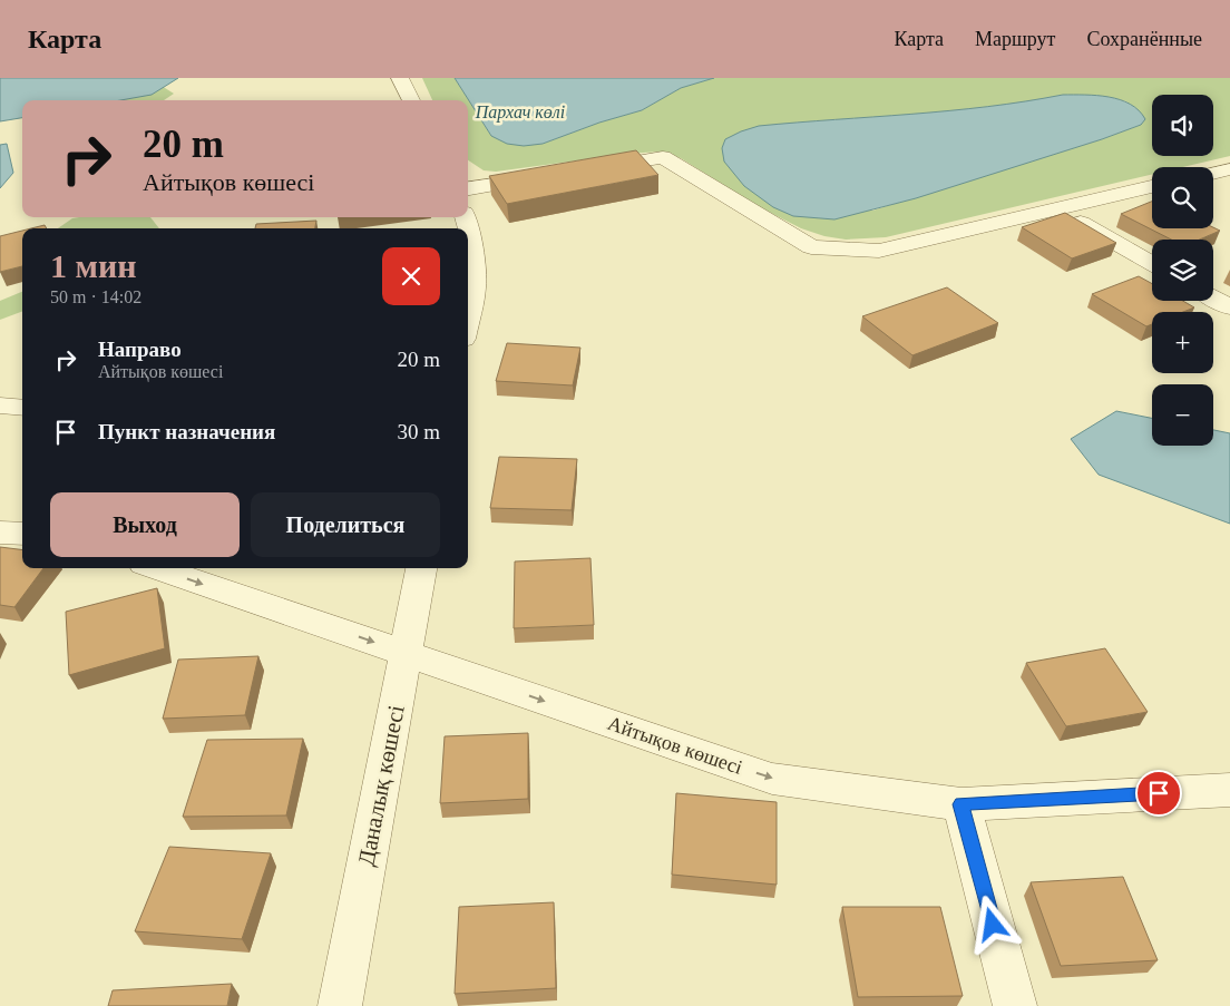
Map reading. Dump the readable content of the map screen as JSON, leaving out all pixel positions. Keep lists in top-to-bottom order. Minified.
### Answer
{"streets":{"street":["Айтықов көшесі","Даналық көшесі"]},"crossings":[["Айтықов көшесі","Даналық көшесі"]],"one_way":["Айтықов көшесі"],"water":["Пархач көлі"],"page":{"header":"Карта","nav":["Карта","Маршрут","Сохранённые"],"map_buttons":["+","−"],"turn":["20 m","Айтықов көшесі"],"heading":["1 мин","50 m · 14:02"],"list":[{"name":"Направо","note":"Айтықов көшесі","value":"20 m"},{"name":"Пункт назначения","value":"30 m"}],"buttons":["Выход","Поделиться"]}}
